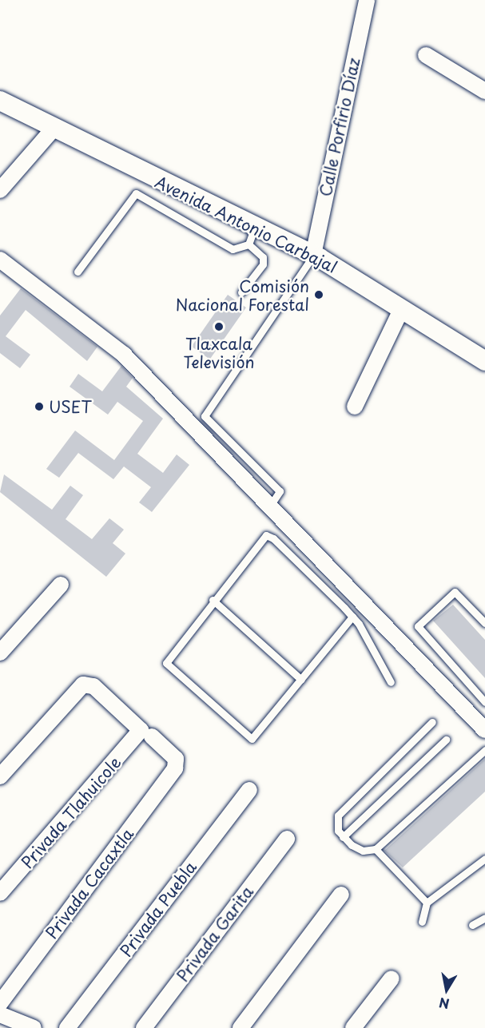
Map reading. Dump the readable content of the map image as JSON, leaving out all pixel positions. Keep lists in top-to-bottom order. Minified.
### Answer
{"streets":{"street":["Calle Porfirio Díaz","Avenida Antonio Carbajal","Privada Tlahuicole","Privada Cacaxtla","Privada Puebla","Privada Garita"]},"crossings":[["Calle Porfirio Díaz","Avenida Antonio Carbajal"],["Privada Tlahuicole","Privada Cacaxtla"]],"places":["Comisión Nacional Forestal","Tlaxcala Televisión","USET"],"north":"bottom"}
